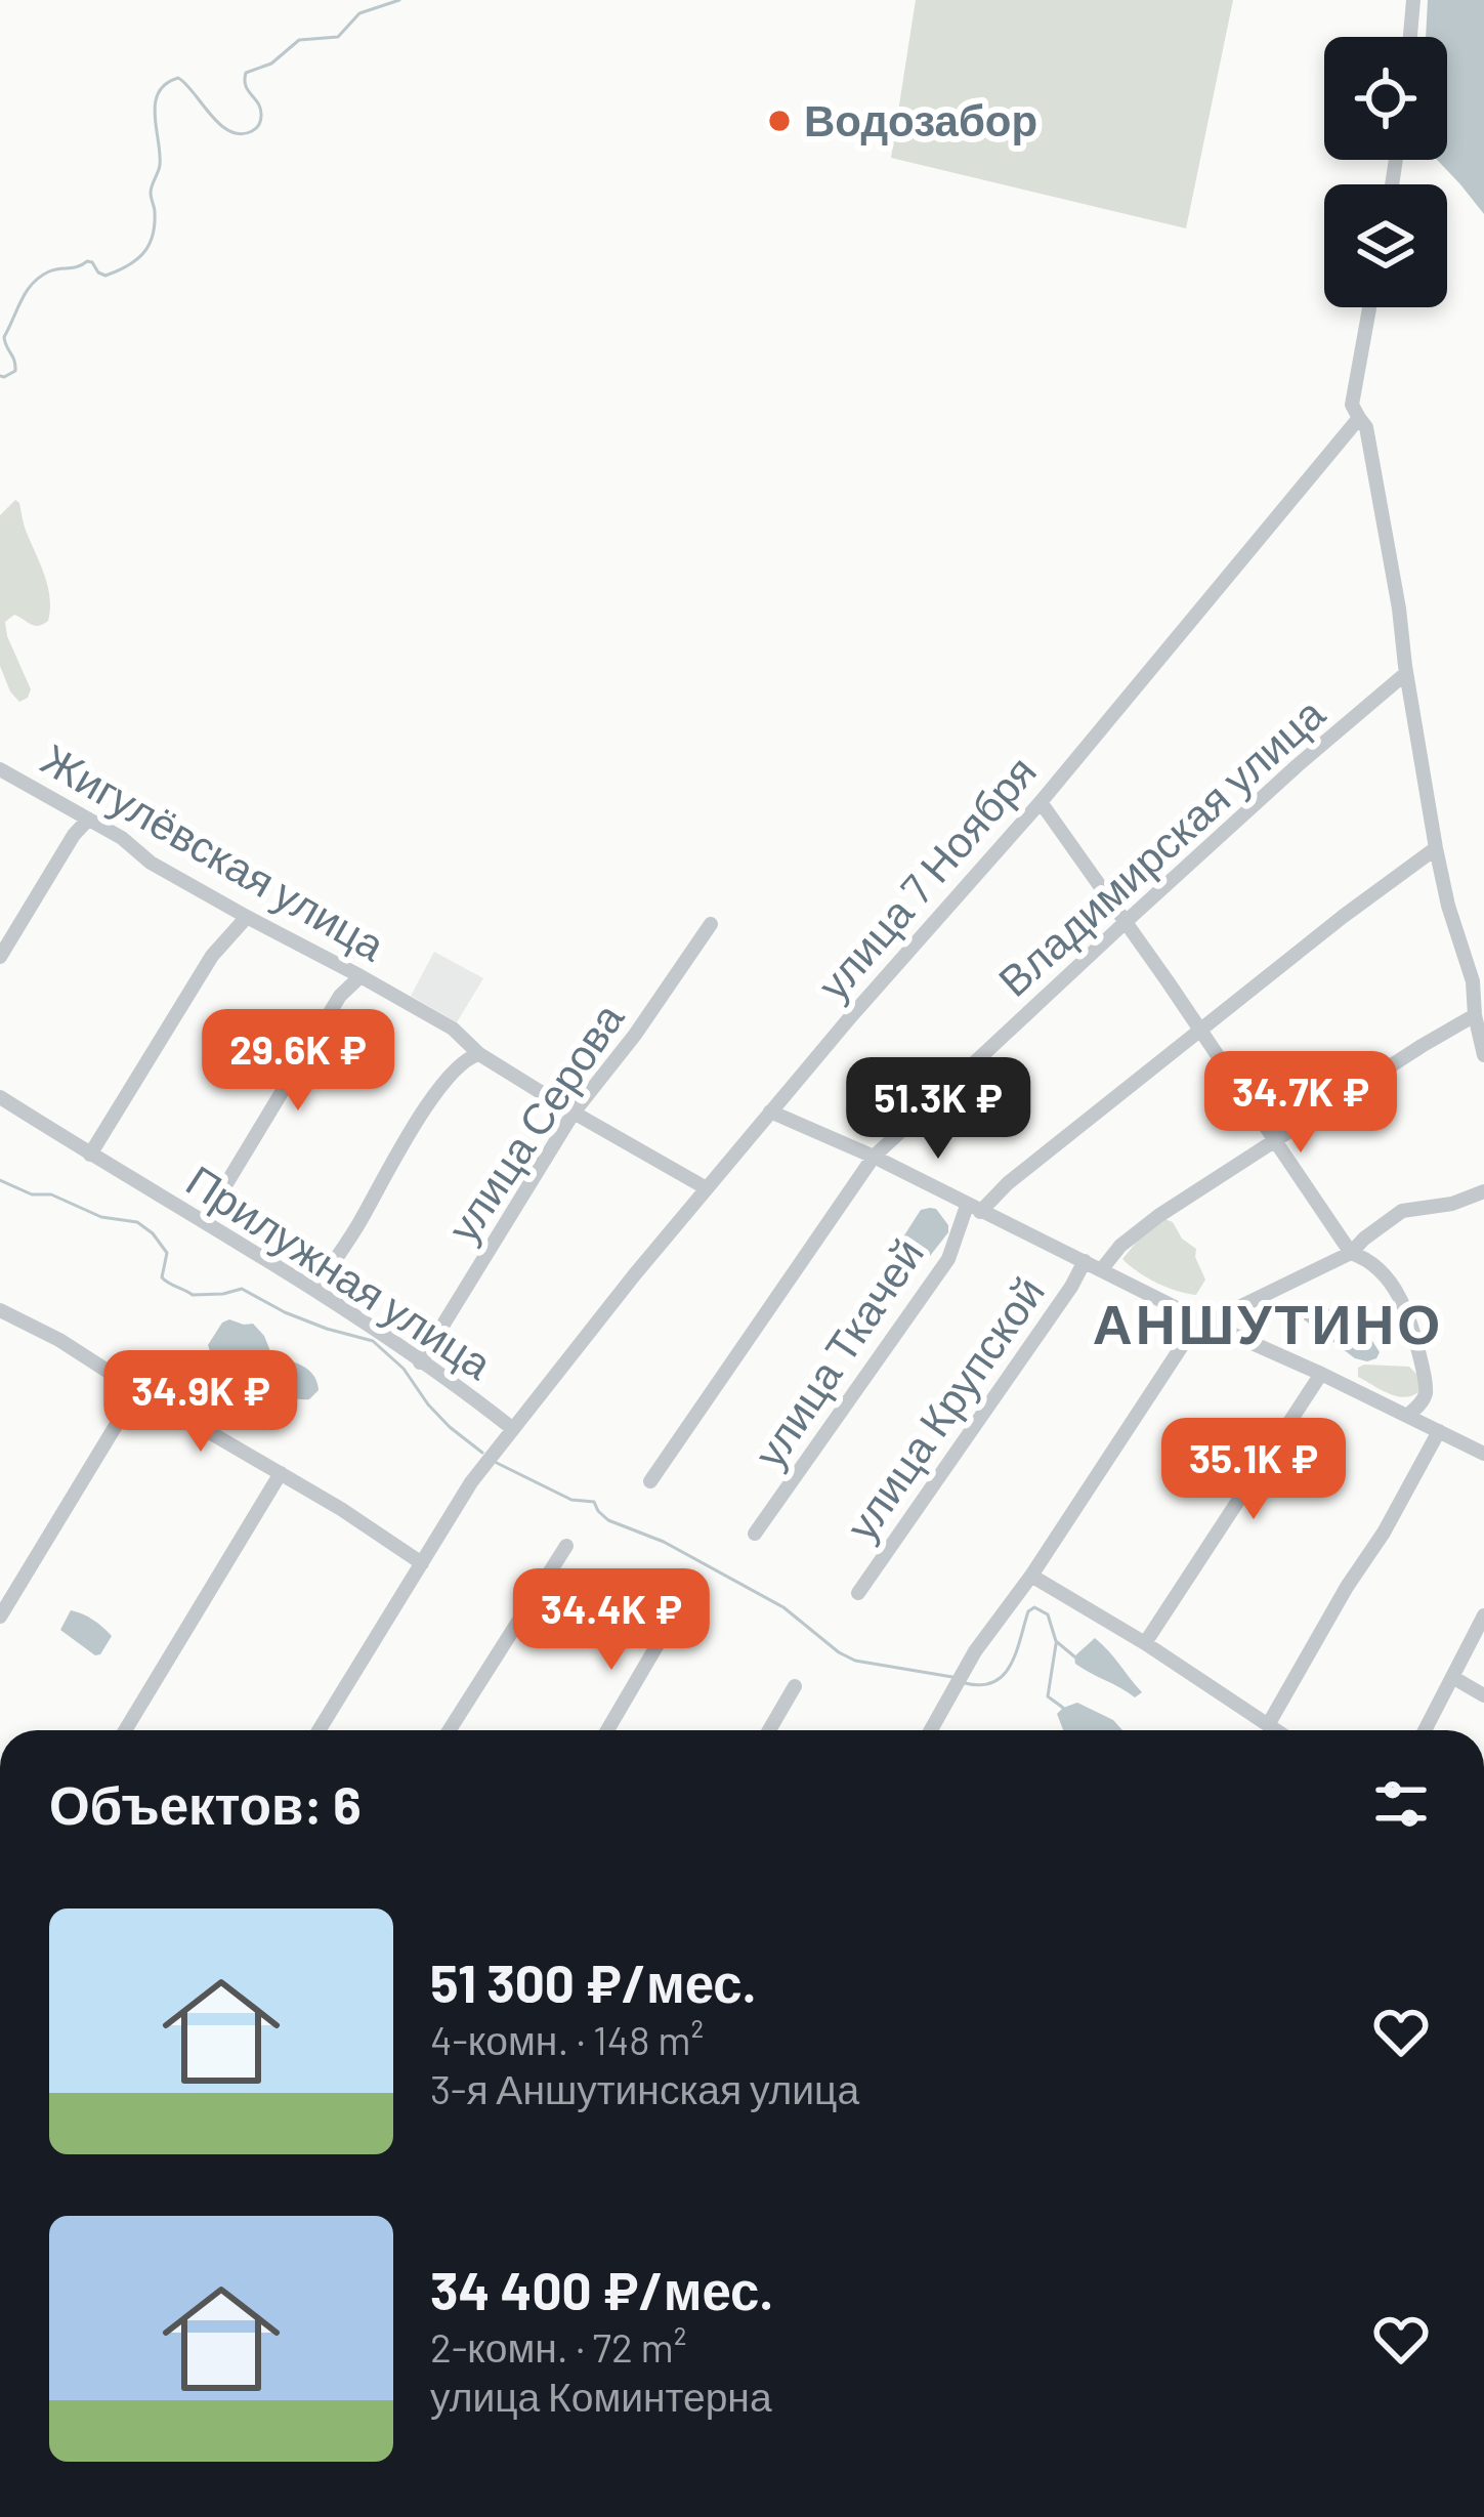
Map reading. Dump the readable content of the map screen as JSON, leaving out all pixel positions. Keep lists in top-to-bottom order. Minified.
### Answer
{"streets":{"street":["Владимирская улица","Жигулёвская улица","улица 7 Ноября","улица Серова","Прилужная улица","улица Ткачей","улица Крупской"]},"crossings":[["Жигулёвская улица","улица 7 Ноября"],["Жигулёвская улица","улица Серова"],["улица 7 Ноября","Прилужная улица"],["улица Серова","Прилужная улица"]],"districts":["АНШУТИНО"],"places":["Водозабор"],"page":{"price":["29.6K ₽","34.7K ₽","51.3K ₽","34.9K ₽","35.1K ₽","34.4K ₽"],"heading":"Объектов: 6","list":[{"name":"51 300 ₽/мес.","note":"4-комн. · 148 m² · 3-я Аншутинская улица"},{"name":"34 400 ₽/мес.","note":"2-комн. · 72 m² · улица Коминтерна"}]}}
